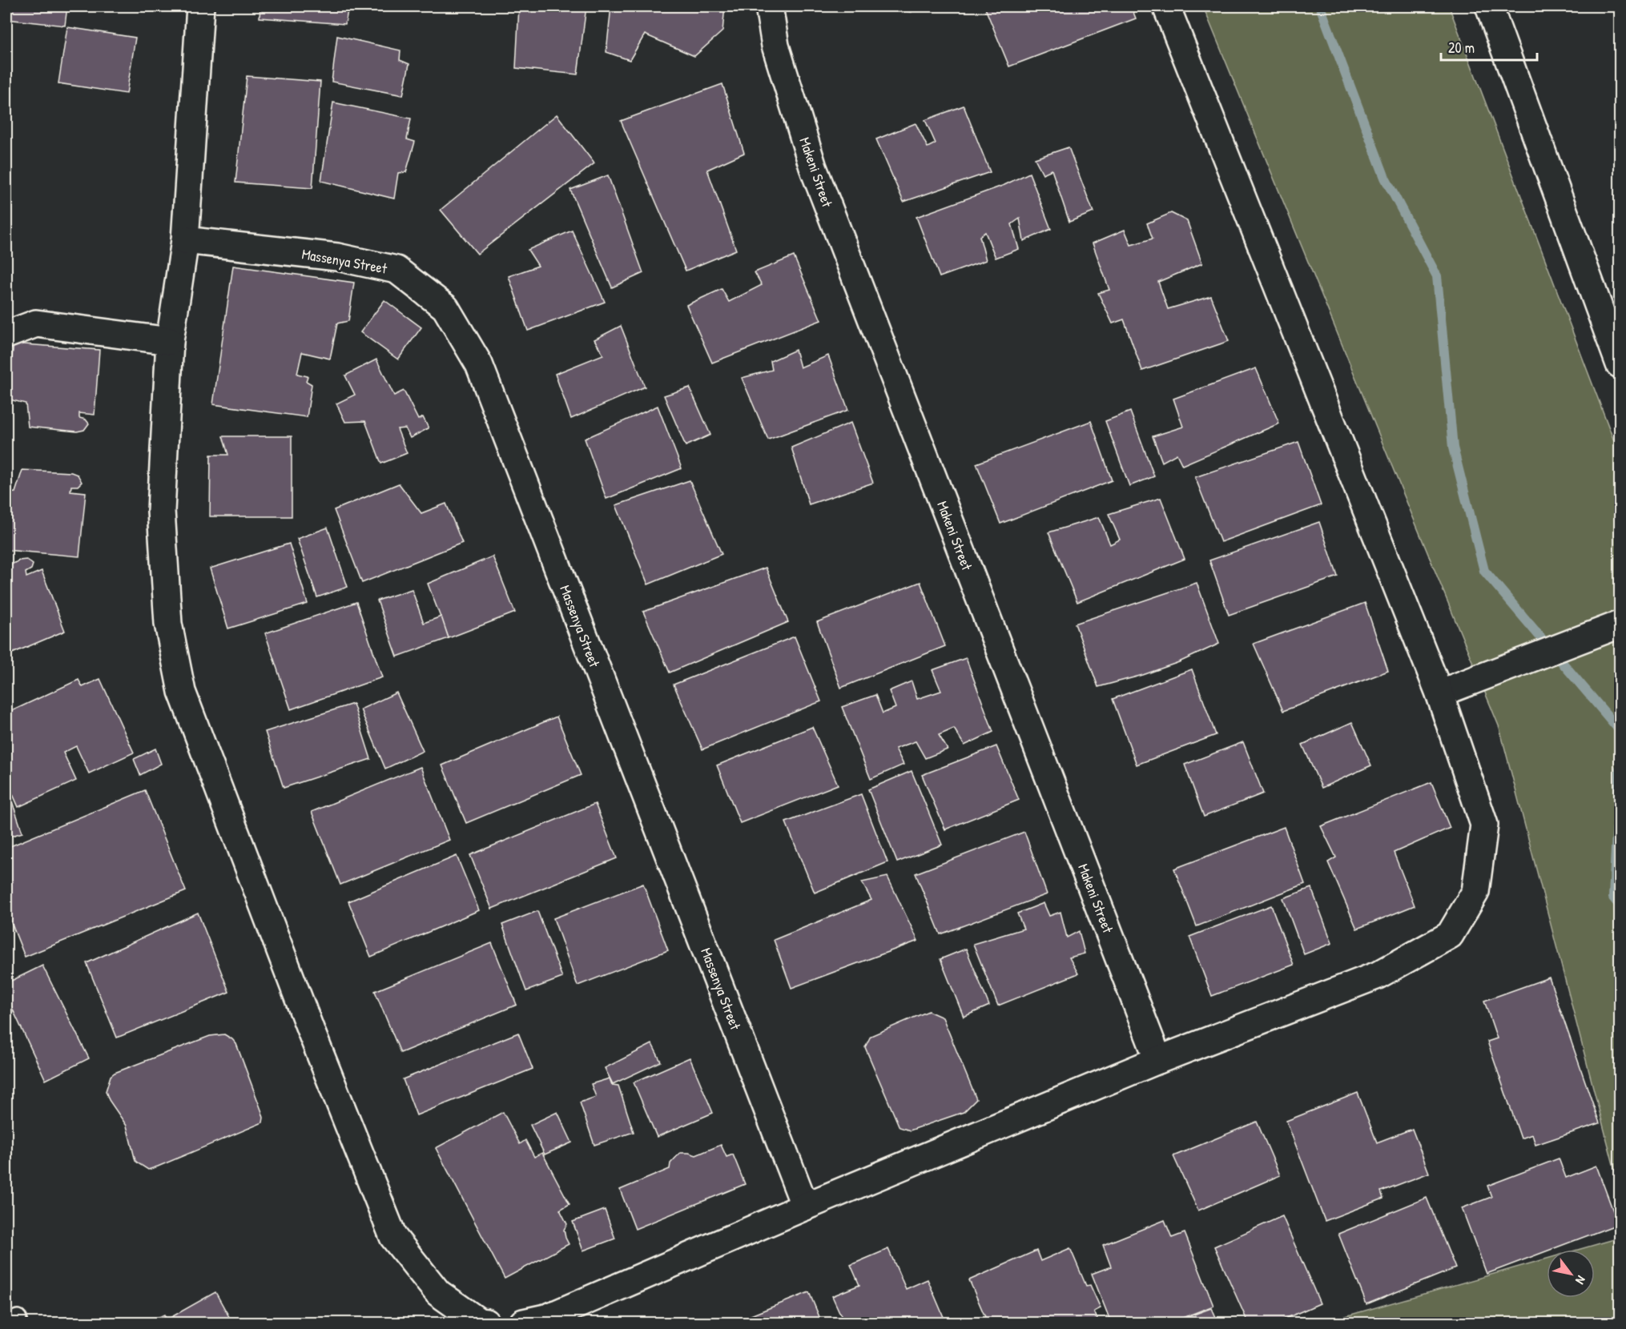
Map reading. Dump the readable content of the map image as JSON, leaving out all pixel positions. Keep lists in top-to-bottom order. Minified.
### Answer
{"streets":{"street":["Makeni Street","Massenya Street"]},"scale_bar":"20 m","north":"bottom right"}
